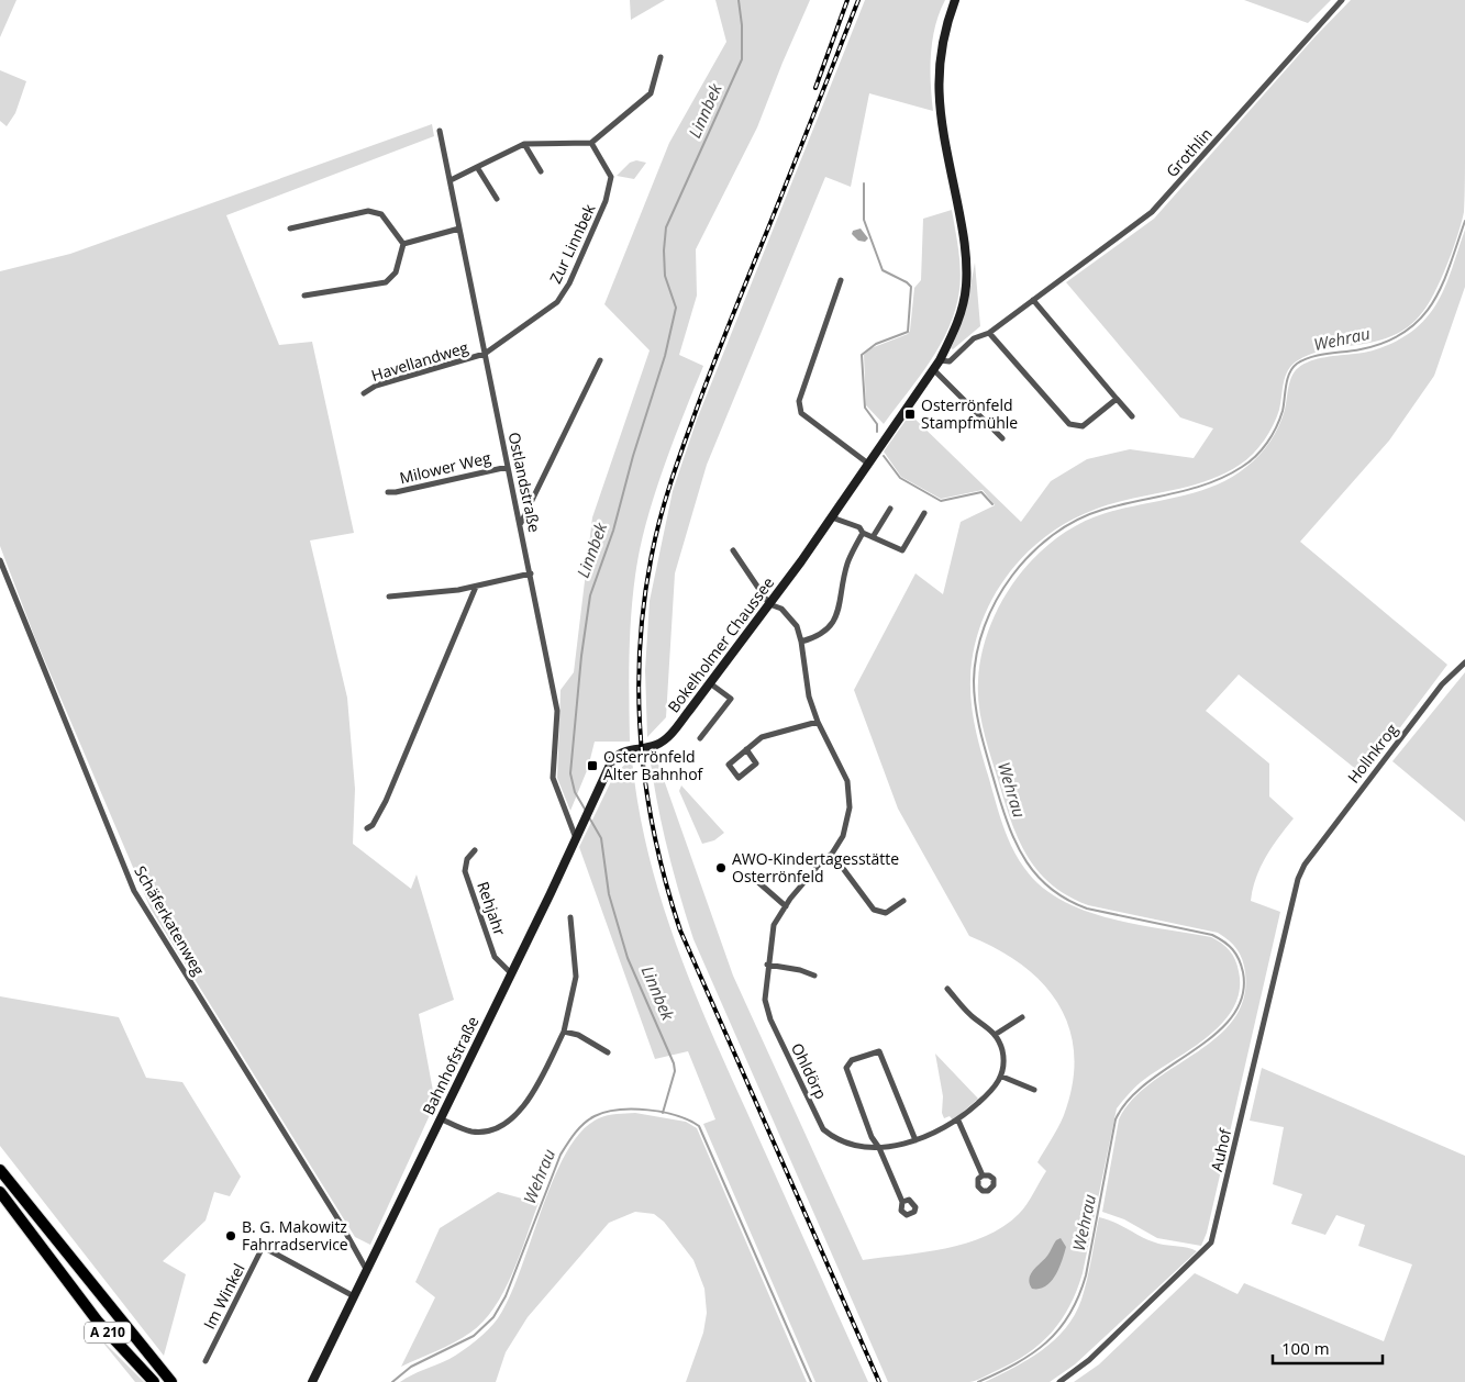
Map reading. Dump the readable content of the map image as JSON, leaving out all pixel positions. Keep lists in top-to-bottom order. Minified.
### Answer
{"streets":{"highway":["A 210"],"main road":["Bokelholmer Chaussee","Bahnhofstraße"],"street":["Grothlin","Zur Linnbek","Havellandweg","Milower Weg","Ostlandstraße","Hollnkrog","Rehjahr","Schäferkatenweg","Ohldörp","Auhof","Im Winkel"]},"crossings":[["Grothlin","Bokelholmer Chaussee"],["Zur Linnbek","Havellandweg"],["Zur Linnbek","Ostlandstraße"],["Havellandweg","Ostlandstraße"],["Milower Weg","Ostlandstraße"],["Ostlandstraße","Bahnhofstraße"],["Bokelholmer Chaussee","Bahnhofstraße"],["Bokelholmer Chaussee","Ohldörp"],["Hollnkrog","Auhof"],["Rehjahr","Bahnhofstraße"],["Schäferkatenweg","Bahnhofstraße"],["Bahnhofstraße","Im Winkel"]],"water":["Linnbek","Wehrau"],"places":{"transit":["Osterrönfeld Stampfmühle","Osterrönfeld Alter Bahnhof"],"other":["AWO-Kindertagesstätte Osterrönfeld","B. G. Makowitz Fahrradservice"]},"scale_bar":"100 m"}
